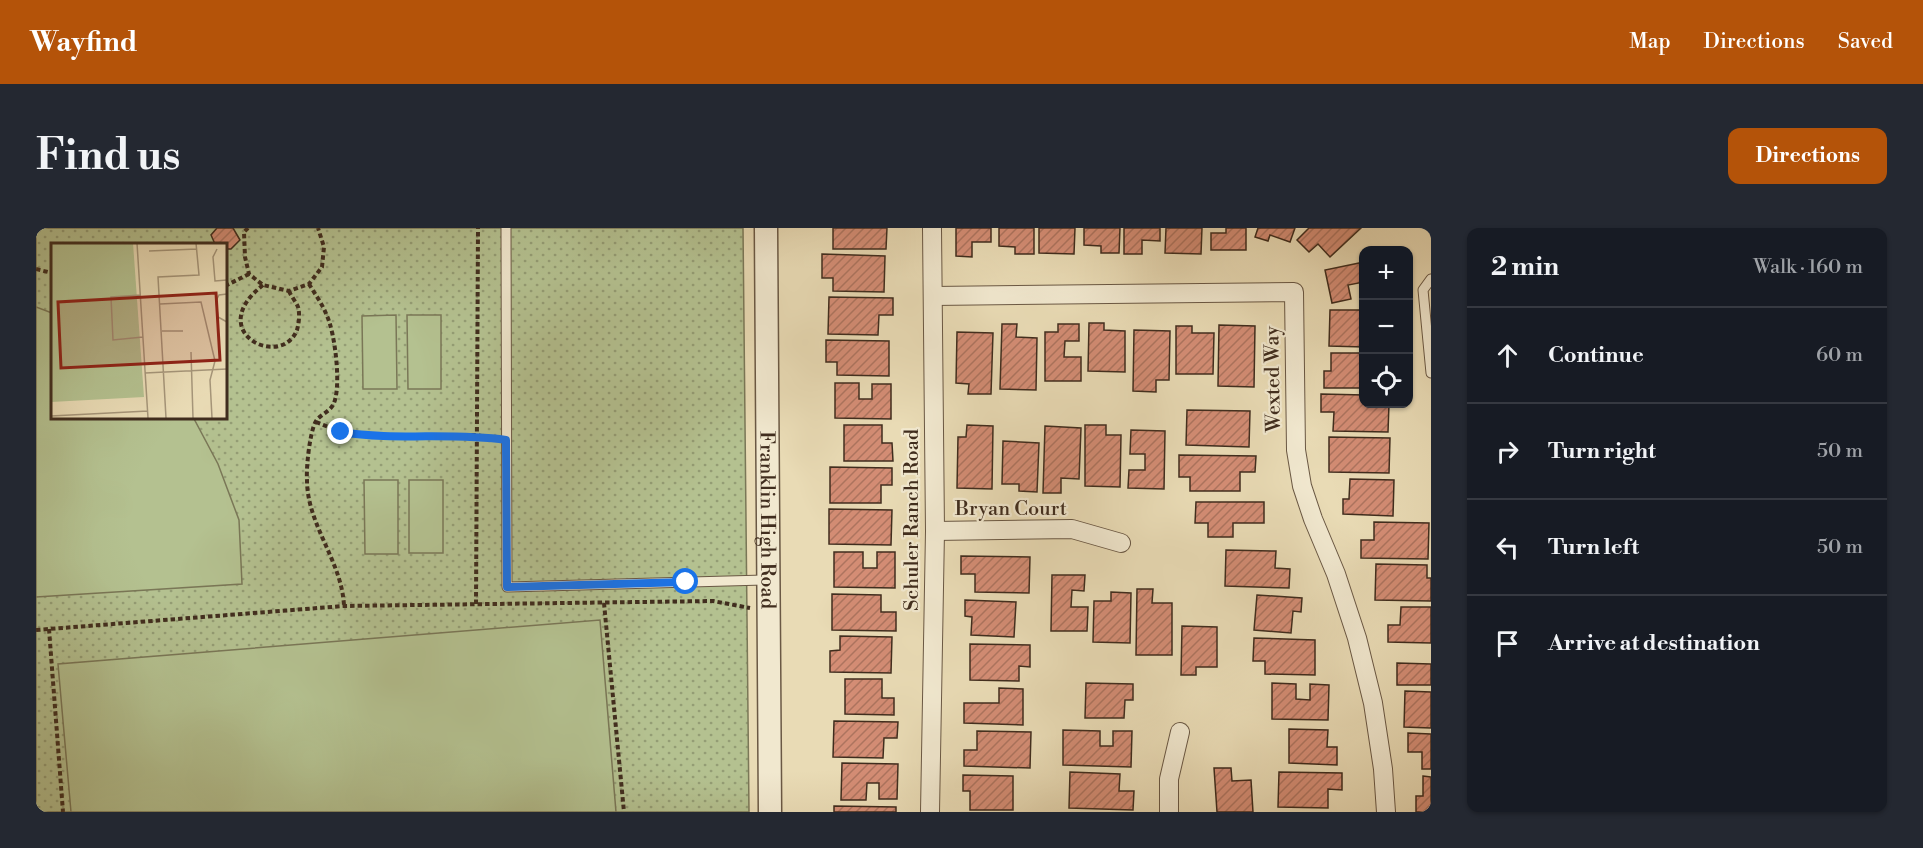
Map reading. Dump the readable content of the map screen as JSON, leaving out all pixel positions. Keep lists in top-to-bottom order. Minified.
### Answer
{"streets":{"street":["Wexted Way","Bryan Court","Franklin High Road","Schuler Ranch Road"]},"crossings":[["Wexted Way","Schuler Ranch Road"],["Bryan Court","Schuler Ranch Road"]],"page":{"header":"Wayfind","nav":["Map","Directions","Saved"],"buttons":"Directions","title":"Find us","heading":["2 min","Walk · 160 m"],"map_buttons":["+","−"],"list":[["Continue","60 m"],["Turn right","50 m"],["Turn left","50 m"],"Arrive at destination"]}}
